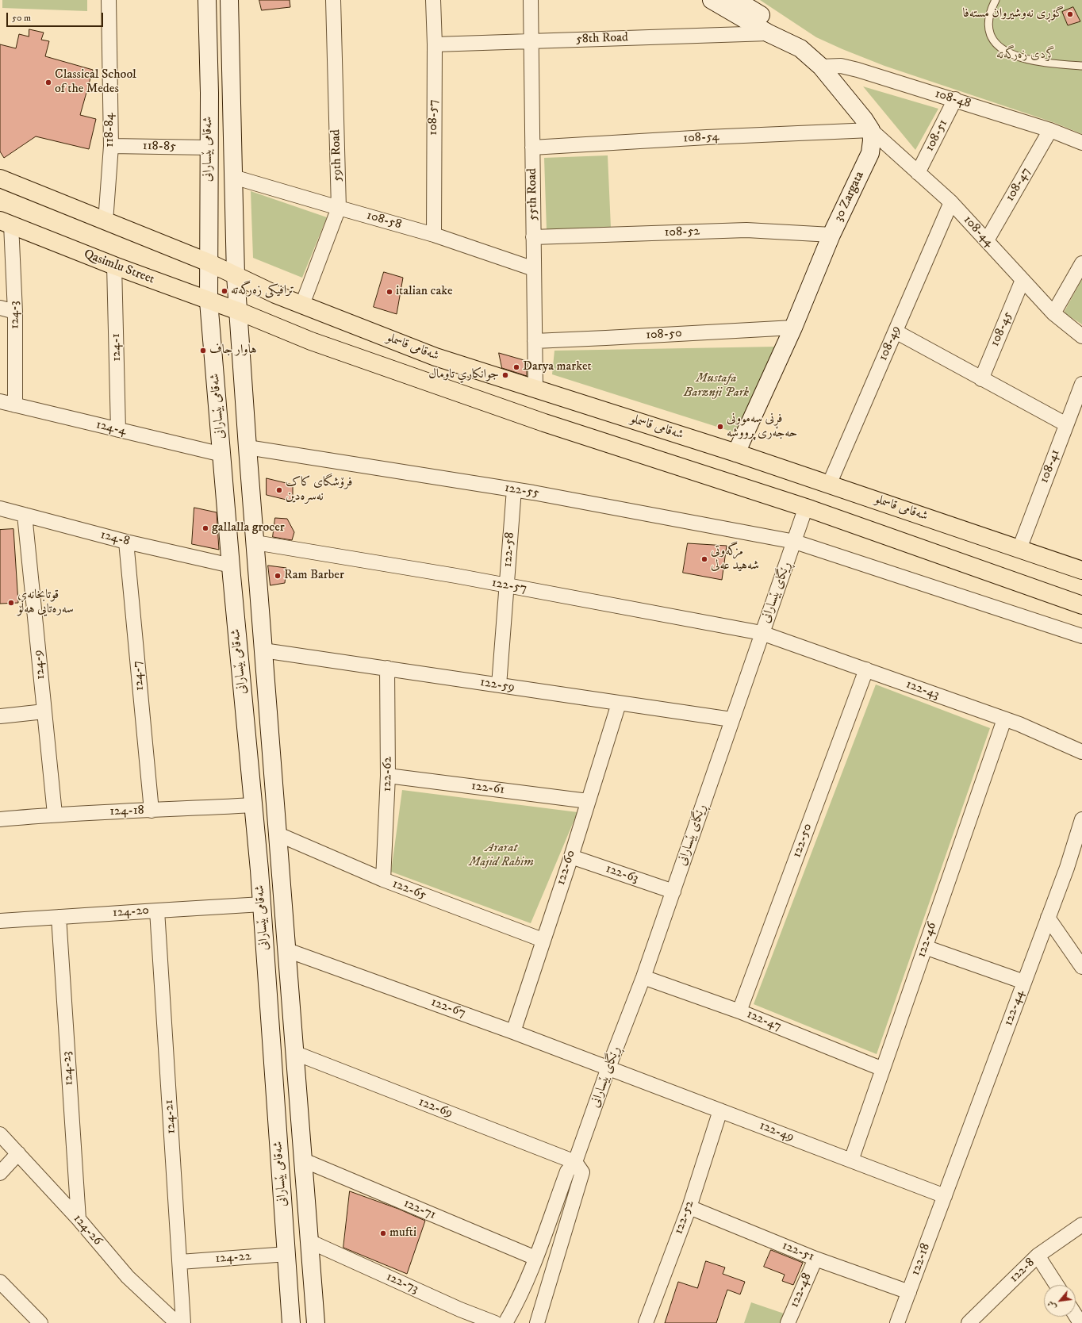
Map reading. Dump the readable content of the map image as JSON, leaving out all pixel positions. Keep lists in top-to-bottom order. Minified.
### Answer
{"streets":{"main road":["شەقامی بێسارانی","30 Zargata","Qasimlu Street","شەقامی قاسملو"],"street":["58th Road","108-48","108-57","118-84","108-51","108-54","118-85","59th Road","108-47","55th Road","108-58","108-44","108-52","124-3","108-45","108-50","108-49","124-1","124-4","108-41","122-55","124-8","122-58","122-57","ڕێگای بێسارانی","124-9","124-7","122-59","122-43","122-62","122-61","124-18","122-50","122-60","122-63","122-65","124-20","122-46","122-67","122-44","122-47","124-23","122-69","124-21","122-49","122-71","122-52","124-26","122-51","124-22","122-18","122-8","122-73","122-48"]},"crossings":[["58th Road","108-57"],["58th Road","55th Road"],["108-48","108-51"],["108-48","108-47"],["108-57","108-58"],["118-84","118-85"],["108-51","108-44"],["108-54","55th Road"],["108-54","30 Zargata"],["108-54","108-44"],["118-85","شەقامی بێسارانی"],["شەقامی بێسارانی","108-58"],["شەقامی بێسارانی","Qasimlu Street"],["شەقامی بێسارانی","شەقامی قاسملو"],["شەقامی بێسارانی","124-4"],["شەقامی بێسارانی","122-55"],["شەقامی بێسارانی","124-8"],["شەقامی بێسارانی","122-57"],["شەقامی بێسارانی","122-59"],["شەقامی بێسارانی","124-18"],["شەقامی بێسارانی","122-65"],["شەقامی بێسارانی","124-20"],["شەقامی بێسارانی","122-67"],["شەقامی بێسارانی","122-69"],["شەقامی بێسارانی","122-71"],["شەقامی بێسارانی","124-22"],["شەقامی بێسارانی","122-73"],["59th Road","108-58"],["59th Road","شەقامی قاسملو"],["108-47","108-44"],["55th Road","108-58"],["55th Road","108-52"],["55th Road","108-50"],["55th Road","شەقامی قاسملو"],["30 Zargata","108-44"],["30 Zargata","108-52"],["30 Zargata","108-50"],["30 Zargata","شەقامی قاسملو"],["108-44","108-45"],["108-44","108-49"],["Qasimlu Street","124-3"],["Qasimlu Street","124-1"],["Qasimlu Street","شەقامی قاسملو"],["124-3","124-4"],["108-49","شەقامی قاسملو"],["124-1","124-4"],["شەقامی قاسملو","108-41"],["شەقامی قاسملو","ڕێگای بێسارانی"],["122-55","122-58"],["122-55","ڕێگای بێسارانی"],["124-8","124-9"],["124-8","124-7"],["122-58","122-57"],["122-58","122-59"],["122-57","ڕێگای بێسارانی"],["122-57","122-43"],["ڕێگای بێسارانی","122-59"],["ڕێگای بێسارانی","122-43"],["ڕێگای بێسارانی","122-63"],["ڕێگای بێسارانی","122-67"],["ڕێگای بێسارانی","122-47"],["ڕێگای بێسارانی","122-69"],["ڕێگای بێسارانی","122-49"],["ڕێگای بێسارانی","122-71"],["124-9","124-18"],["124-7","124-18"],["122-59","122-62"],["122-59","122-60"],["122-43","122-50"],["122-43","122-46"],["122-62","122-61"],["122-62","122-65"],["122-61","122-60"],["122-50","122-47"],["122-60","122-63"],["122-60","122-65"],["122-60","122-67"],["124-20","124-23"],["124-20","124-21"],["122-46","122-47"],["122-46","122-49"],["122-67","122-49"],["122-44","122-49"],["122-44","122-18"],["124-23","124-26"],["124-21","124-22"],["122-49","122-52"],["122-49","122-18"],["122-52","122-51"],["122-51","122-18"],["122-51","122-48"]],"parks":["گردی زەرگەتە","Mustafa Barznji Park","Ararat Majid Rahim"],"places":["گۆڕی نەوشیروان مستەفا","Classical School of the Medes","ترافیکی زەرگەتە","italian cake","هاوار جاف","Darya market","جوانكاري تاومال","فڕنی سەموونی حەجەری پرووشە","فرۆشگای کاک نەسرەدین","gallalla grocer","مزگەوتی شەهید عەلی","Ram Barber","قوتابخانەی سەرەتایی هەڵۆ","mufti"],"scale_bar":"50 m","north":"bottom left"}
